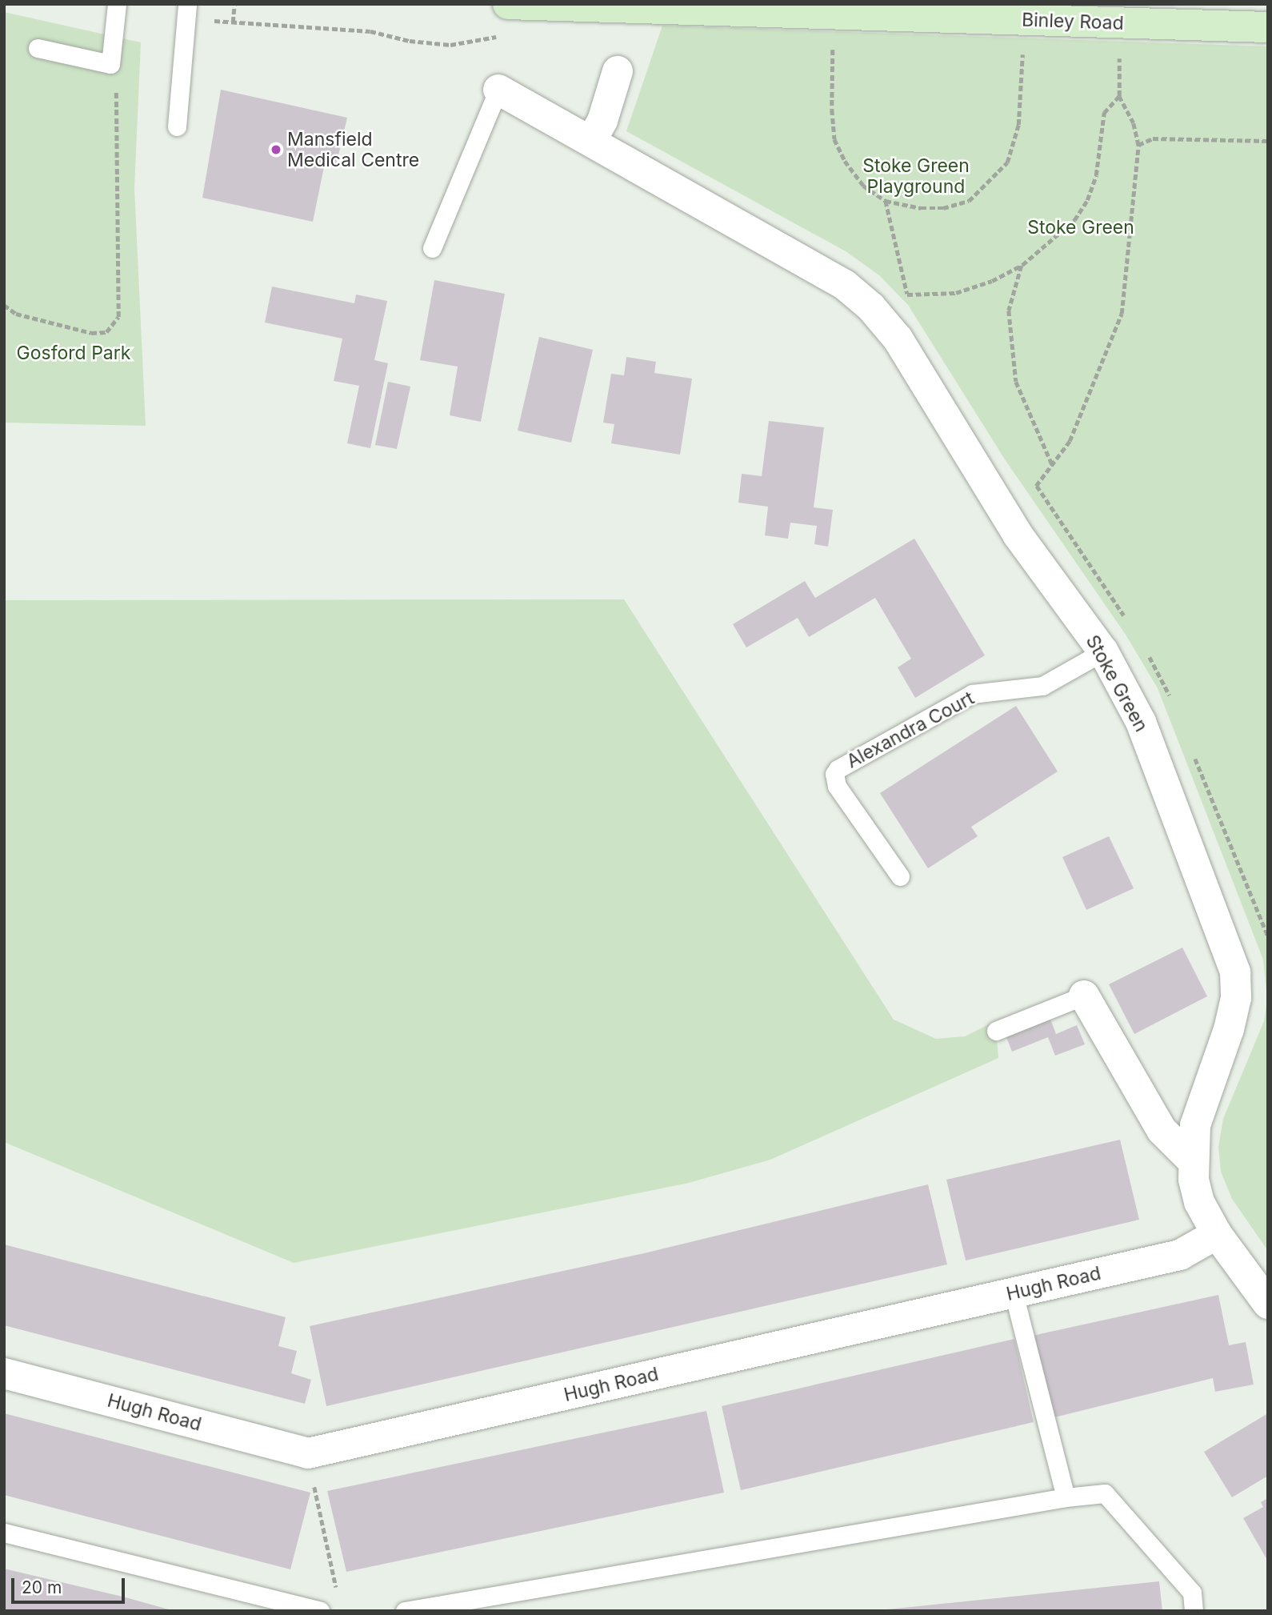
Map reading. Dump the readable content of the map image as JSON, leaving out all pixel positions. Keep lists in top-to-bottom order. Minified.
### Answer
{"streets":{"main road":["Binley Road"],"street":["Stoke Green","Hugh Road"],"lane":["Alexandra Court"]},"crossings":[["Stoke Green","Alexandra Court"],["Stoke Green","Hugh Road"]],"parks":["Stoke Green Playground","Stoke Green","Gosford Park"],"places":["Mansfield Medical Centre"],"scale_bar":"20 m"}
